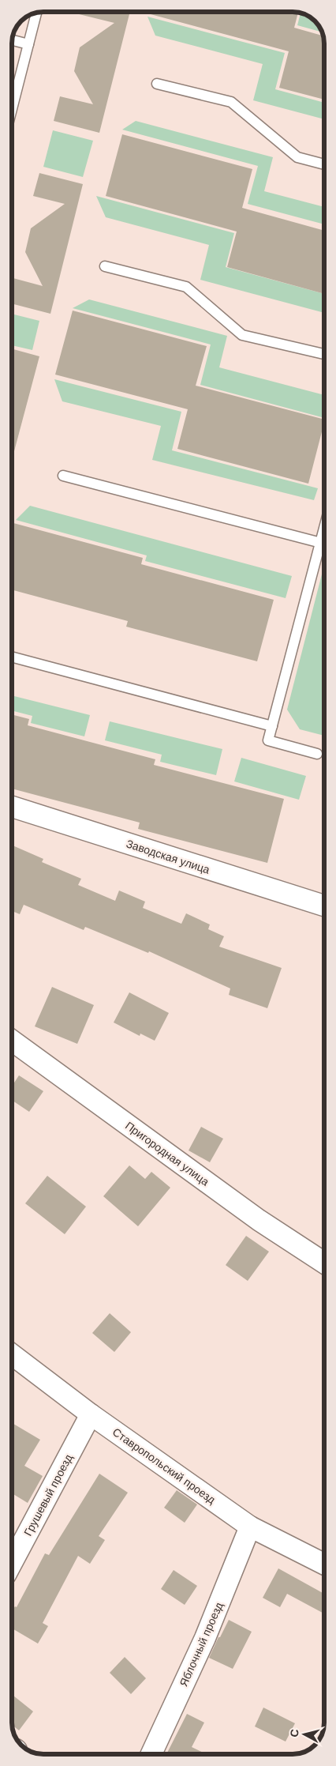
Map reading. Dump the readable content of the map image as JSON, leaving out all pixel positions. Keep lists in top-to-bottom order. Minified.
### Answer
{"streets":{"street":["Заводская улица","Пригородная улица","Ставропольский проезд","Грушевый проезд","Яблочный проезд"]},"crossings":[["Ставропольский проезд","Грушевый проезд"],["Ставропольский проезд","Яблочный проезд"]],"north":"left"}
